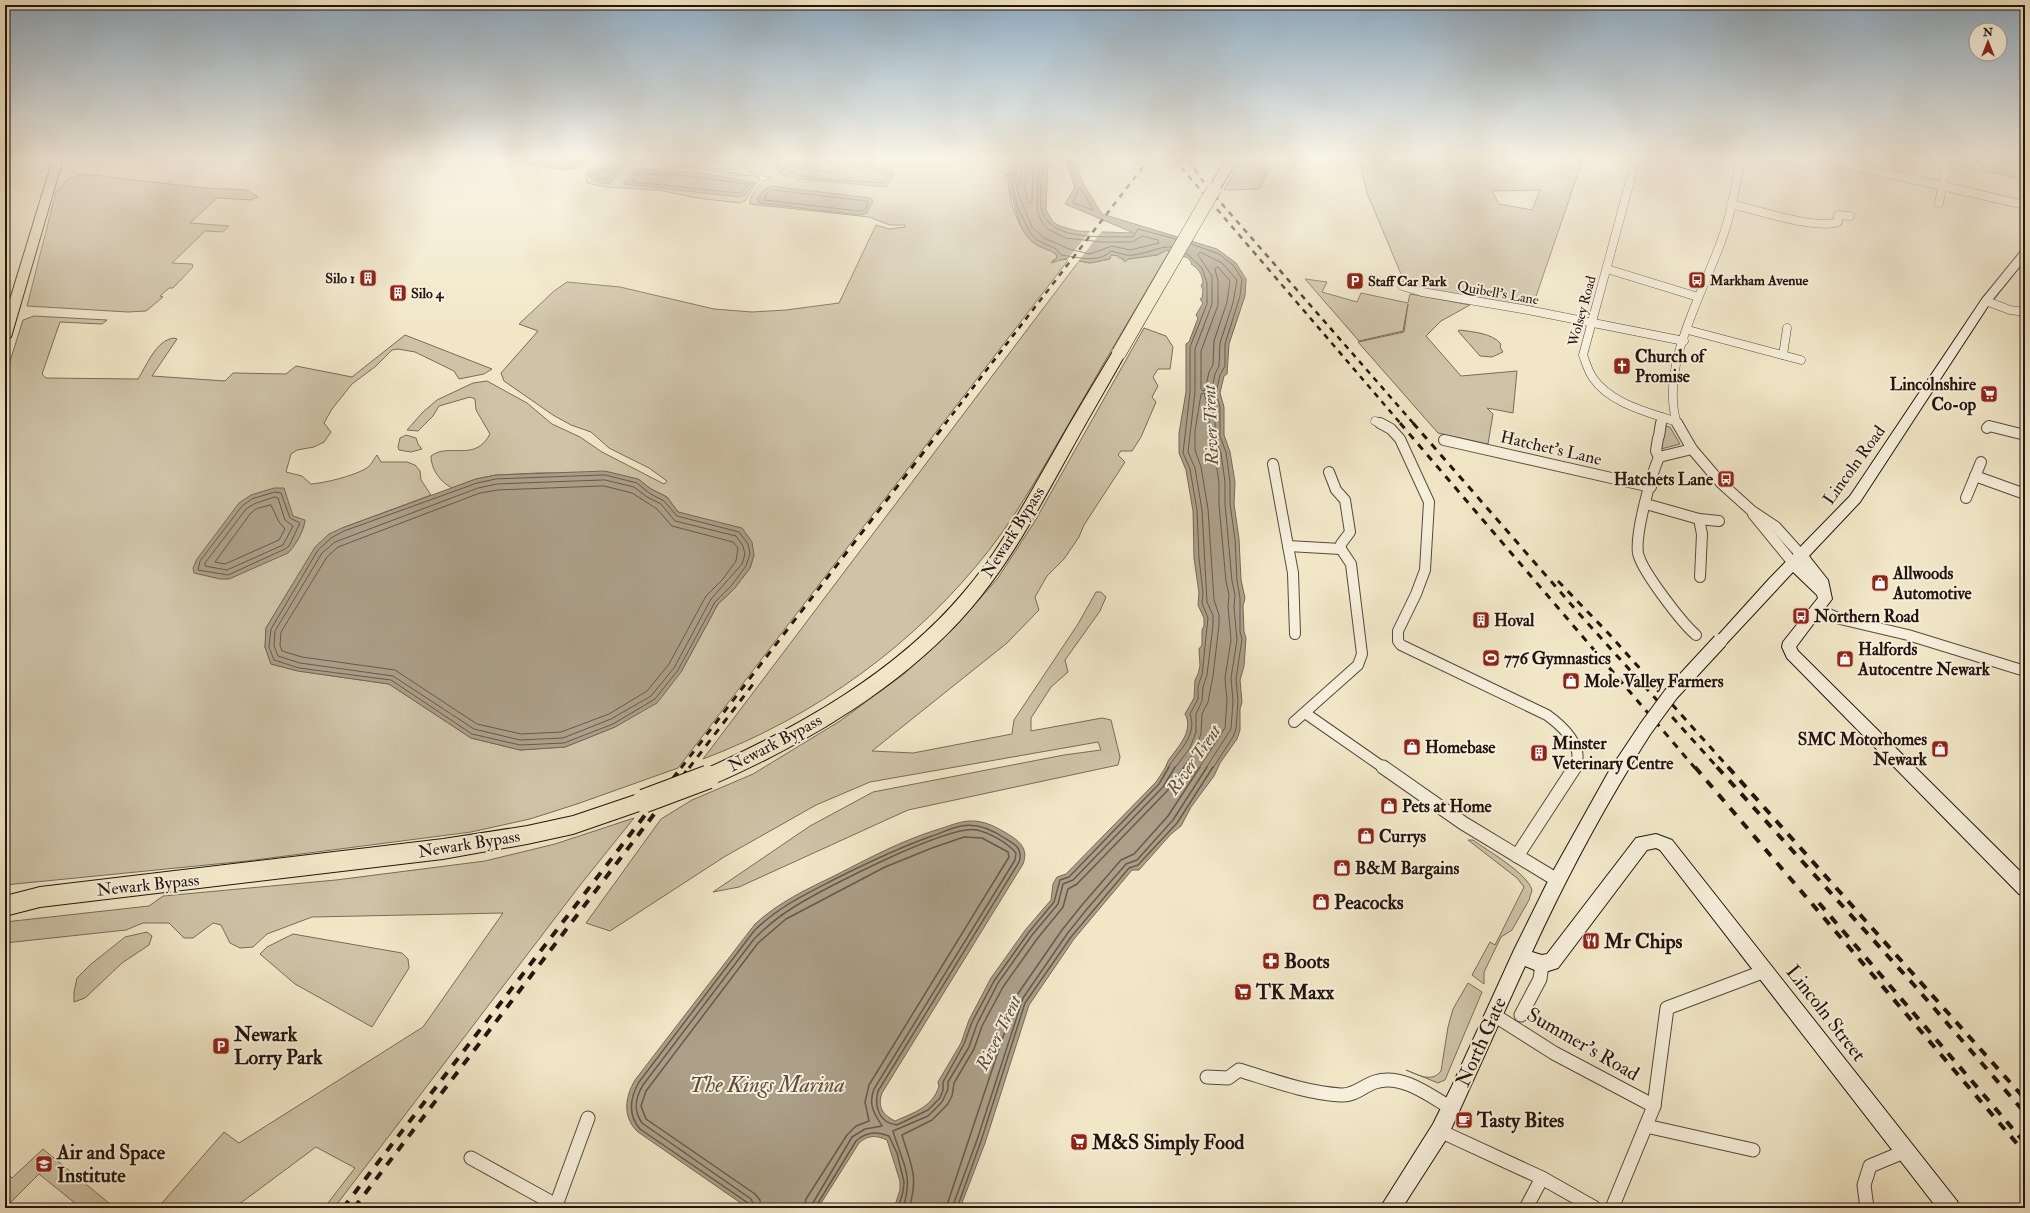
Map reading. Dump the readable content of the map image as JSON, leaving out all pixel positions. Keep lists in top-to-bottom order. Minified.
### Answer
{"streets":{"highway":["Newark Bypass"],"main road":["Lincoln Road","Lincoln Street","North Gate"],"street":["Quibell's Lane","Wolsey Road","Hatchet's Lane","Summer's Road"]},"crossings":[["Quibell's Lane","Wolsey Road"],["Lincoln Road","North Gate"],["Lincoln Street","North Gate"],["North Gate","Summer's Road"]],"water":["River Trent","The Kings Marina"],"places":{"building":["Silo 1","Silo 4","Hoval","Minster Veterinary Centre"],"bus stop":["Markham Avenue","Hatchets Lane","Northern Road"],"parking":["Staff Car Park","Newark Lorry Park"],"church":["Church of Promise"],"supermarket":["Lincolnshire Co-op","TK Maxx","M&S Simply Food"],"shop":["Allwoods Automotive","Halfords Autocentre Newark","Mole Valley Farmers","Homebase","SMC Motorhomes Newark","Pets at Home","Currys","B&M Bargains","Peacocks"],"sports":["776 Gymnastics"],"restaurant":["Mr Chips"],"pharmacy":["Boots"],"cafe":["Tasty Bites"],"school or university":["Air and Space Institute"]},"north":"top"}
